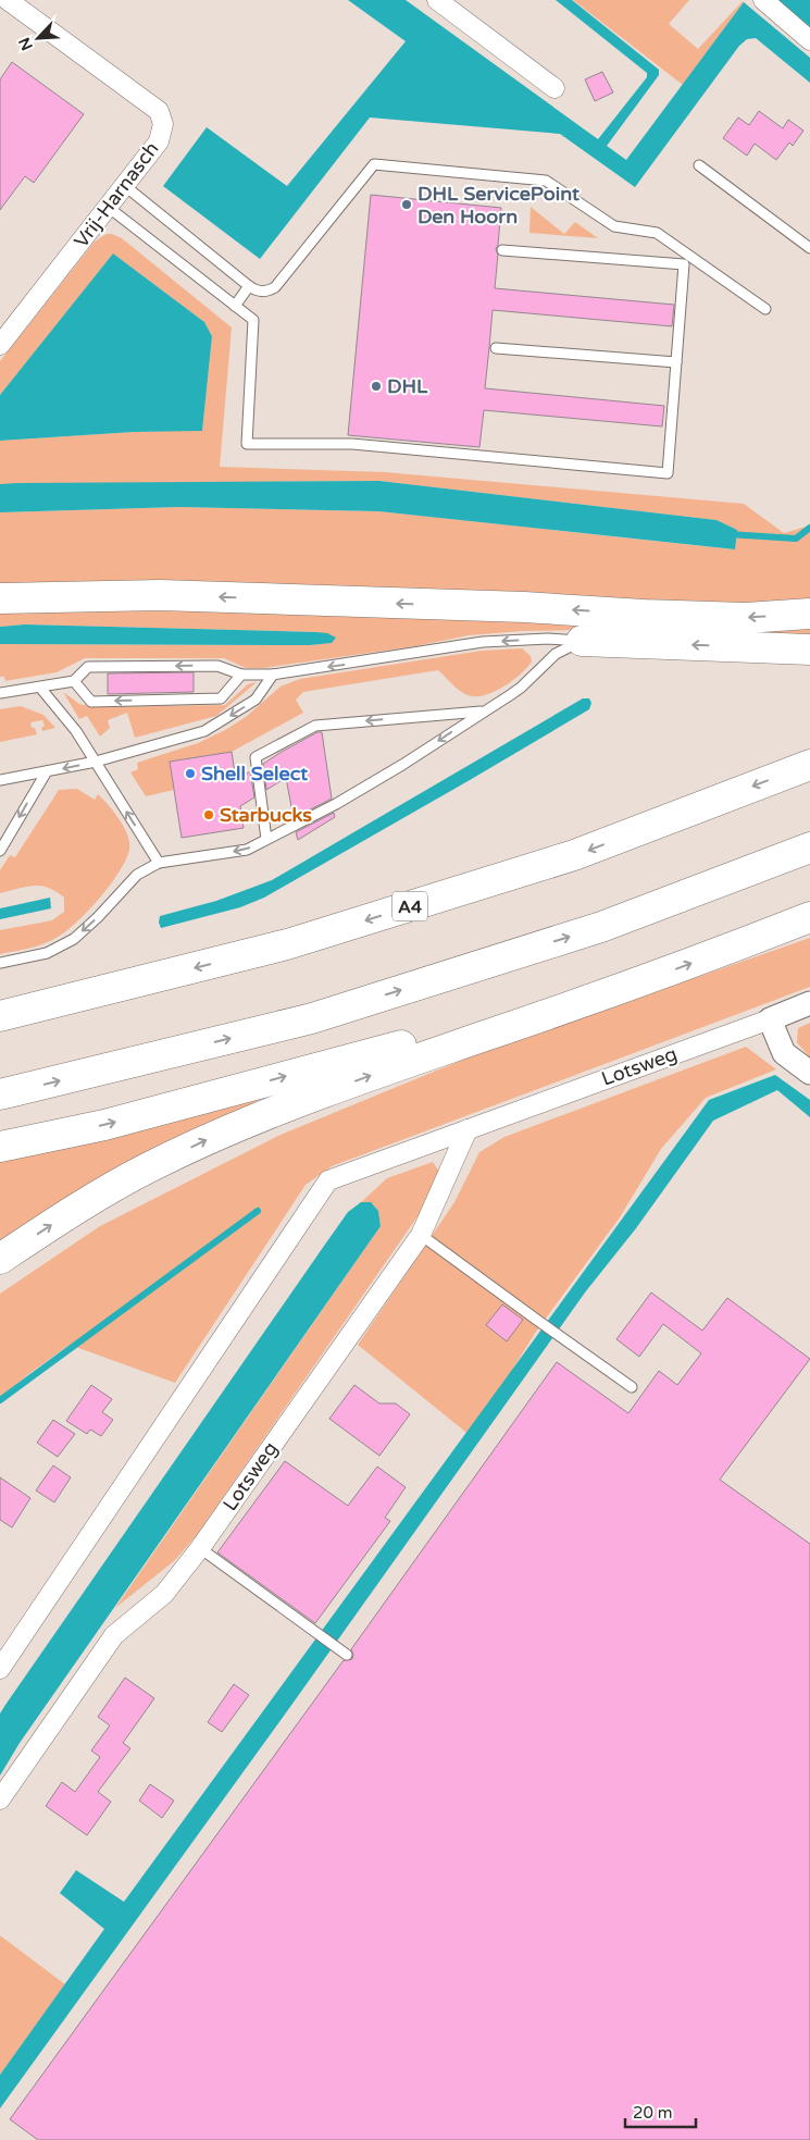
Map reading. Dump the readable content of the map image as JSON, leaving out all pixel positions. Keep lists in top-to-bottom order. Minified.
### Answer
{"streets":{"highway":["A4"],"street":["Vrij-Harnasch","Lotsweg"]},"places":["DHL ServicePoint Den Hoorn","DHL","Shell Select","Starbucks"],"scale_bar":"20 m","north":"bottom left"}
